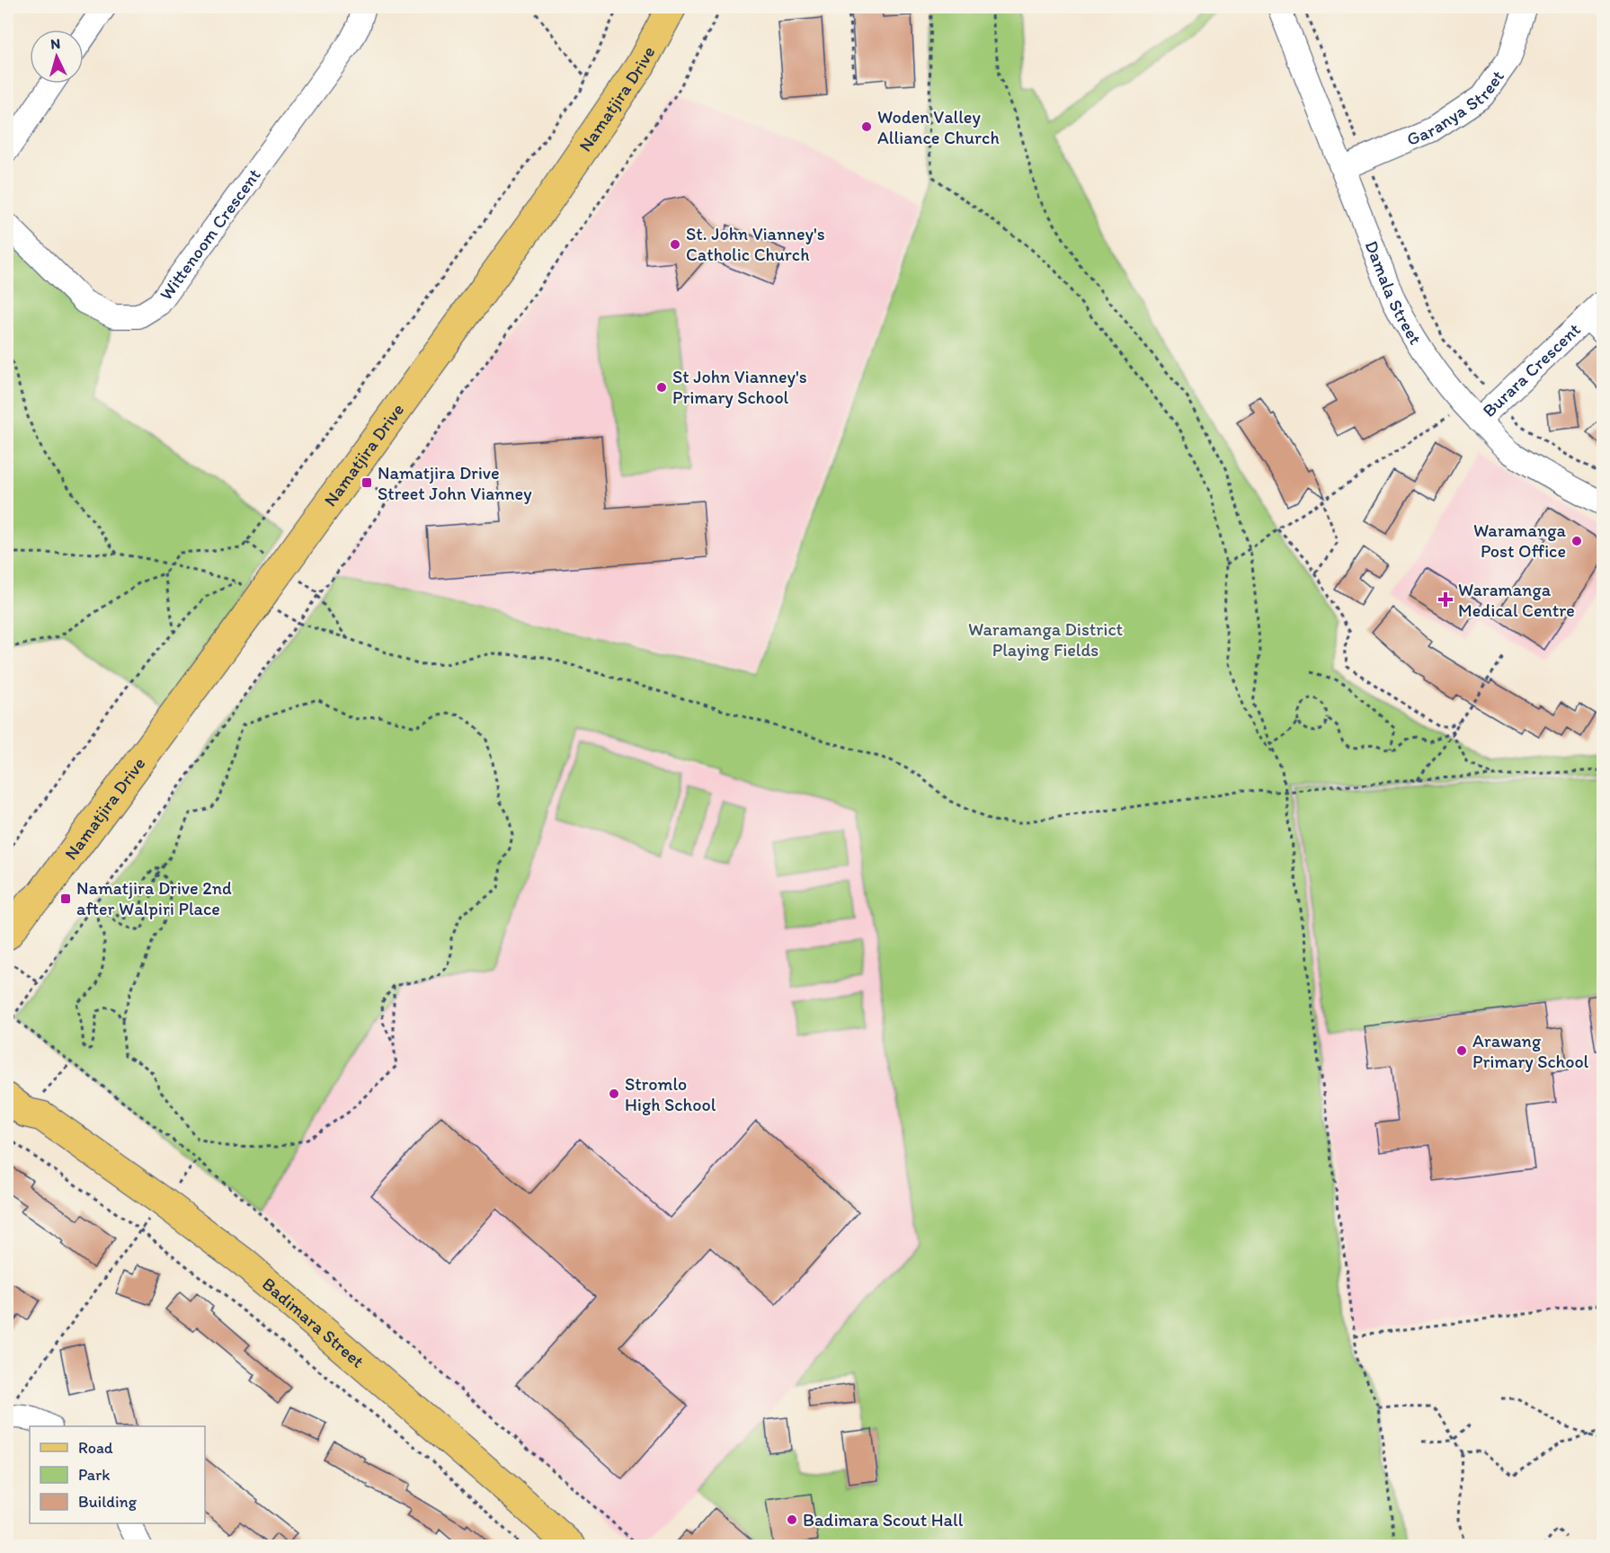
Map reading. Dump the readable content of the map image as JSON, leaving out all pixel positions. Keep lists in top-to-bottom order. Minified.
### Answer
{"streets":{"main road":["Namatjira Drive","Badimara Street"],"street":["Garanya Street","Wittenoom Crescent","Damala Street","Burara Crescent"]},"crossings":[["Garanya Street","Damala Street"],["Damala Street","Burara Crescent"]],"parks":["Waramanga District Playing Fields"],"places":{"other":["Woden Valley Alliance Church","St. John Vianney's Catholic Church","St John Vianney's Primary School","Waramanga Post Office","Arawang Primary School","Stromlo High School","Badimara Scout Hall"],"transit":["Namatjira Drive Street John Vianney","Namatjira Drive 2nd after Walpiri Place"],"health":["Waramanga Medical Centre"]},"legend":["Road","Park","Building"],"north":"top"}
